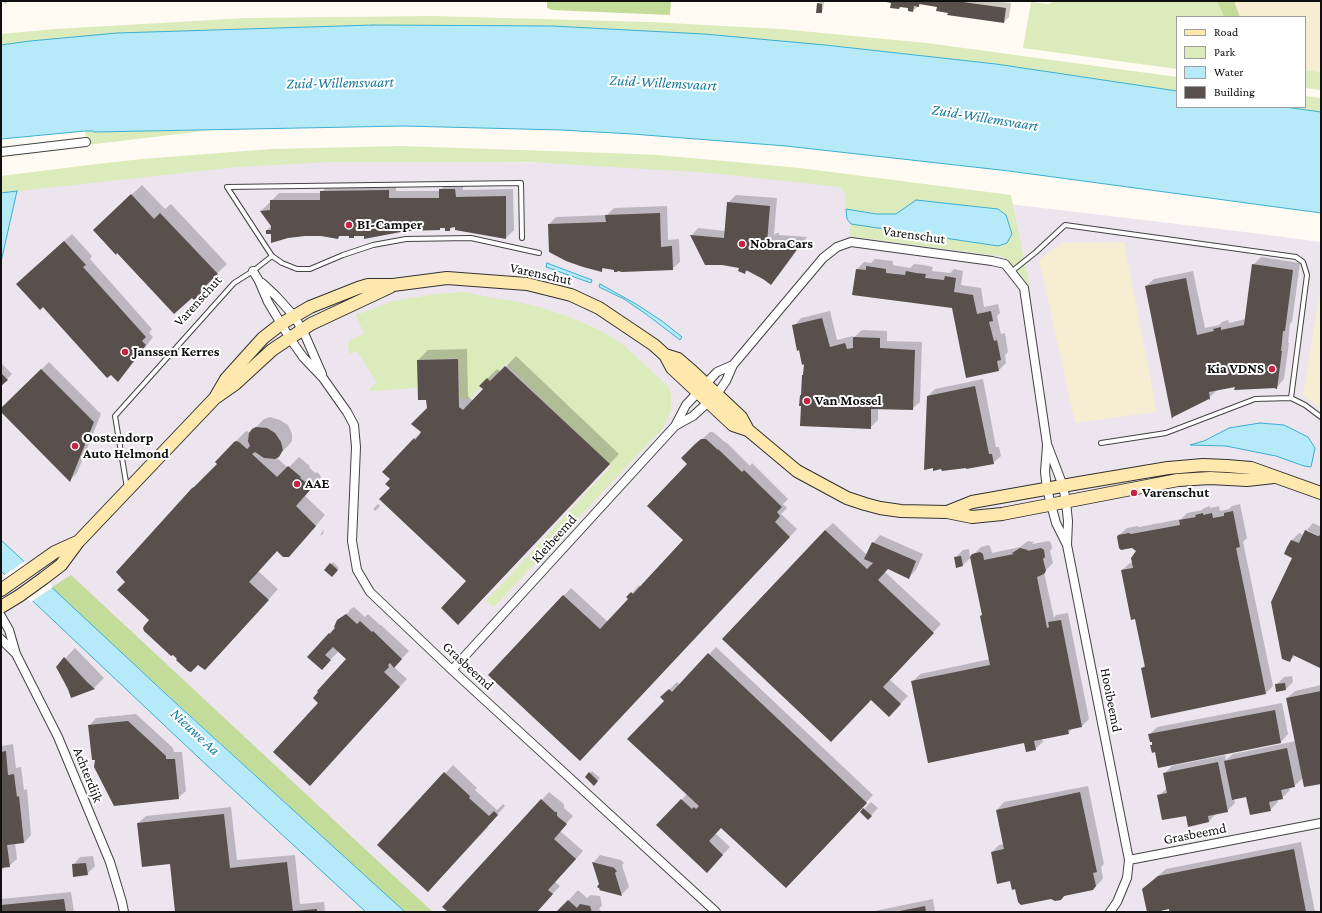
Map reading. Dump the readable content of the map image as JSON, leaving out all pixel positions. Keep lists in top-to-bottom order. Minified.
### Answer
{"streets":{"street":["Varenschut","Kleibeemd","Grasbeemd","Hooibeemd","Achterdijk"]},"crossings":[["Varenschut","Kleibeemd"],["Varenschut","Grasbeemd"],["Varenschut","Hooibeemd"],["Kleibeemd","Grasbeemd"],["Grasbeemd","Hooibeemd"]],"water":["Zuid-Willemsvaart","Nieuwe Aa"],"places":["BI-Camper","NobraCars","Janssen Kerres","Kia VDNS","Van Mossel","Oostendorp Auto Helmond","AAE","Varenschut"],"legend":["Road","Park","Water","Building"]}
